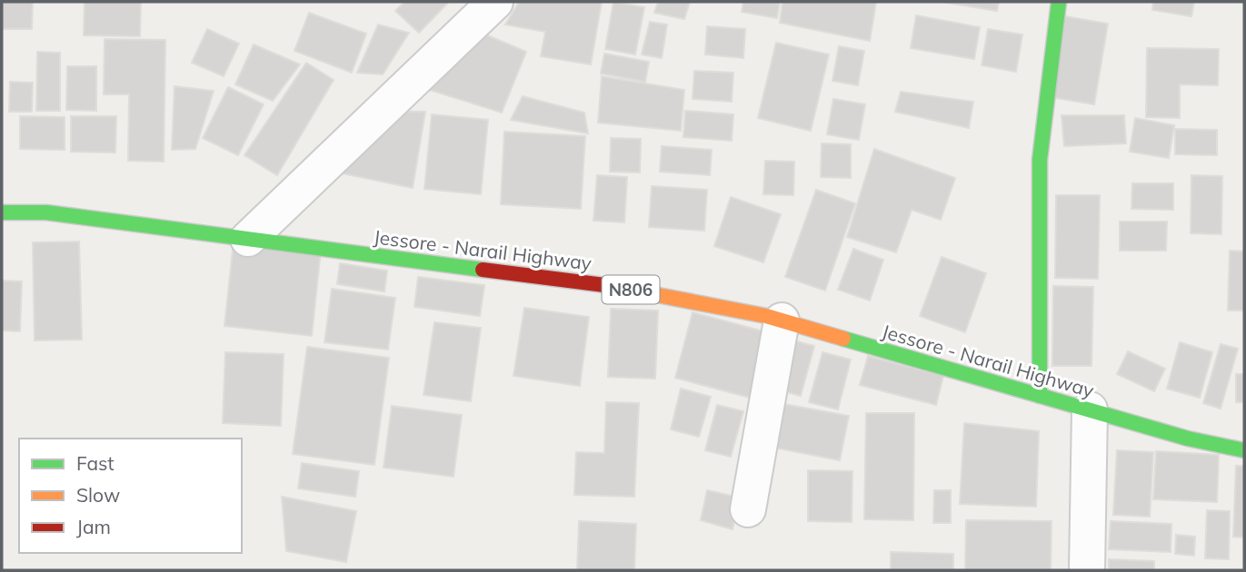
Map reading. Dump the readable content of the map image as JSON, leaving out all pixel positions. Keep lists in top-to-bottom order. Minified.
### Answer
{"streets":{"main road":["Jessore - Narail Highway","N806"]},"legend":["Fast","Slow","Jam"]}
